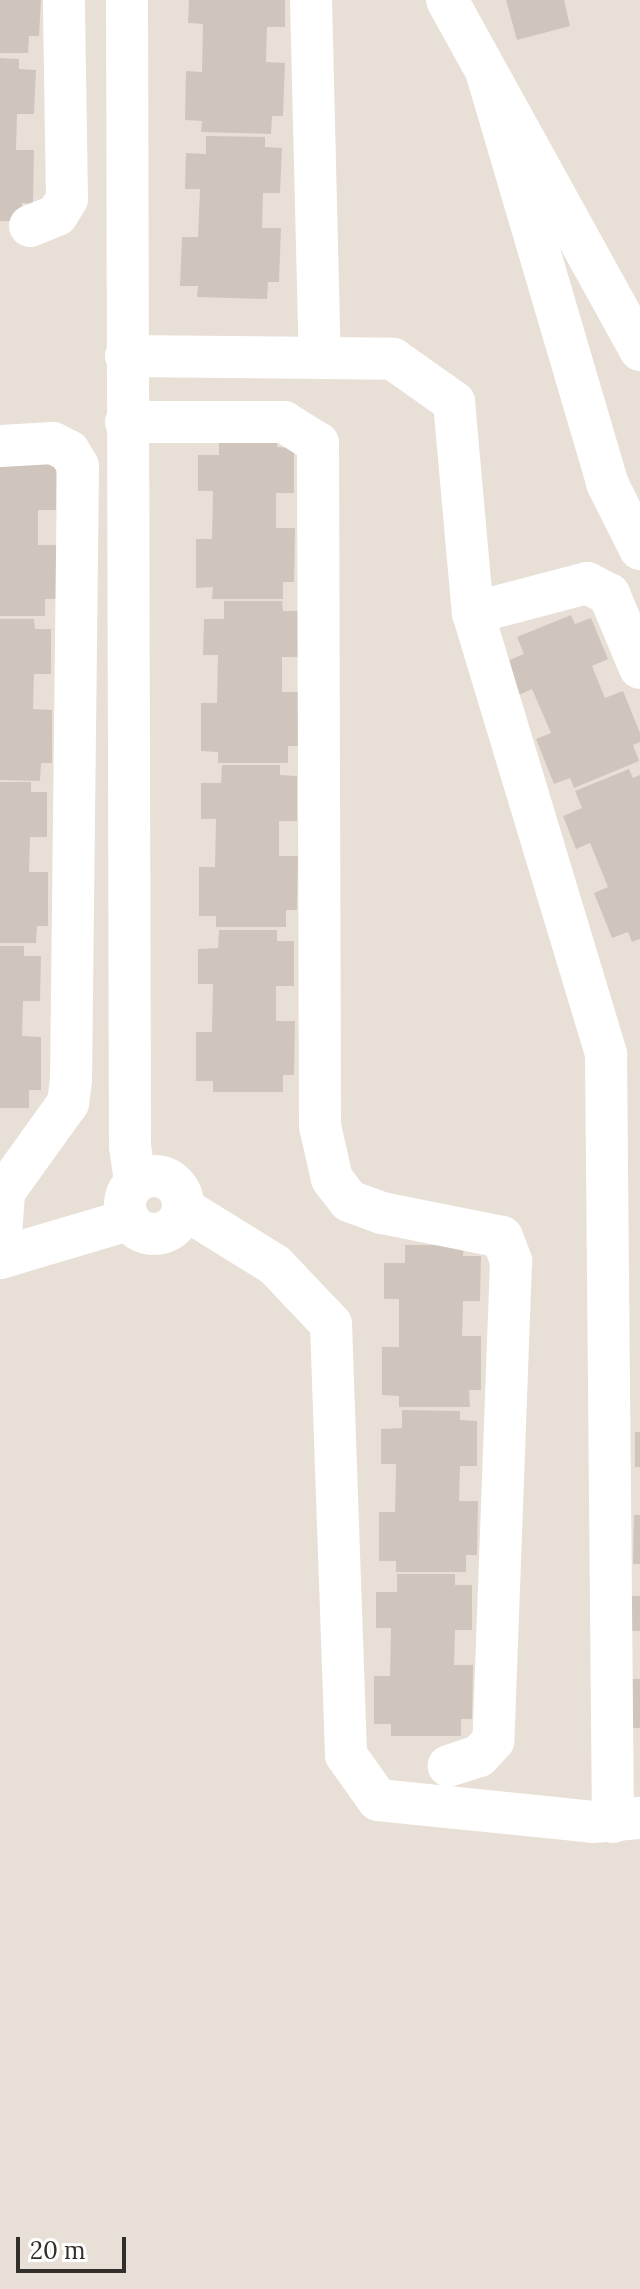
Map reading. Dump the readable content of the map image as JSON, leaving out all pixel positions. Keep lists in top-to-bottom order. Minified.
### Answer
{"scale_bar":"20 m"}
